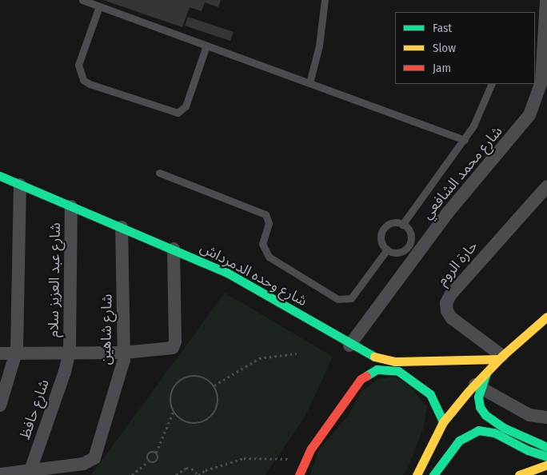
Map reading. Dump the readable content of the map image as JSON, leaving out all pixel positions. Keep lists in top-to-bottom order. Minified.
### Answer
{"streets":{"main road":["شارع وحده الدمرداش"],"street":["شارع محمد الشافعي","حارة الروم","شارع عبد العزيز سلام","شارع شاهين","شارع حافظ"]},"crossings":[["شارع محمد الشافعي","شارع وحده الدمرداش"],["حارة الروم","شارع وحده الدمرداش"],["شارع وحده الدمرداش","شارع عبد العزيز سلام"],["شارع وحده الدمرداش","شارع شاهين"],["شارع عبد العزيز سلام","شارع حافظ"],["شارع شاهين","شارع حافظ"]],"legend":["Fast","Slow","Jam"]}
